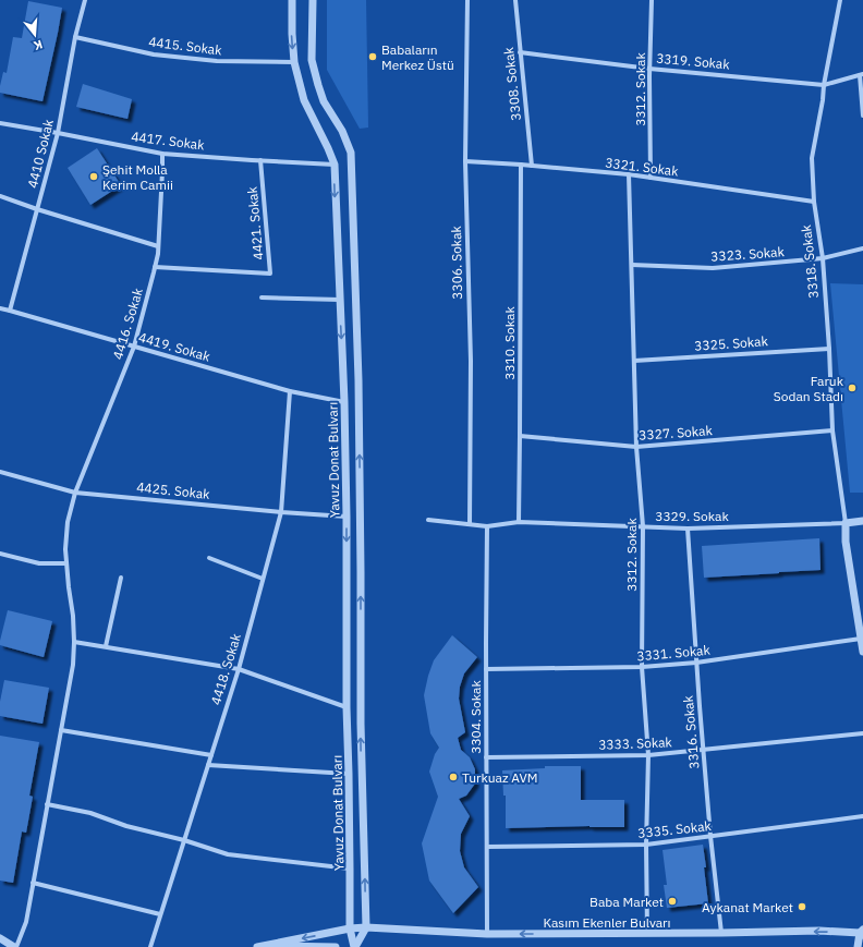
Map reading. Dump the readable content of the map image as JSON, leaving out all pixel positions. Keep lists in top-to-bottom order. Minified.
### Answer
{"streets":{"street":["4415. Sokak","3319. Sokak","3308. Sokak","3312. Sokak","4417. Sokak","4410 Sokak","3321. Sokak","4421. Sokak","3323. Sokak","3318. Sokak","3306. Sokak","4416. Sokak","3310. Sokak","3325. Sokak","4419. Sokak","3327. Sokak","Yavuz Donat Bulvarı","4425. Sokak","3329. Sokak","3331. Sokak","4418. Sokak","3304. Sokak","3316. Sokak","3333. Sokak","3335. Sokak","Kasım Ekenler Bulvarı"]},"crossings":[["4415. Sokak","4410 Sokak"],["4415. Sokak","Yavuz Donat Bulvarı"],["3319. Sokak","3308. Sokak"],["3319. Sokak","3312. Sokak"],["3319. Sokak","3318. Sokak"],["3308. Sokak","3321. Sokak"],["3312. Sokak","3321. Sokak"],["3312. Sokak","3323. Sokak"],["3312. Sokak","3325. Sokak"],["3312. Sokak","3327. Sokak"],["3312. Sokak","3329. Sokak"],["3312. Sokak","3331. Sokak"],["3312. Sokak","3333. Sokak"],["3312. Sokak","3335. Sokak"],["3312. Sokak","Kasım Ekenler Bulvarı"],["4417. Sokak","4410 Sokak"],["4417. Sokak","4421. Sokak"],["4417. Sokak","4416. Sokak"],["4417. Sokak","Yavuz Donat Bulvarı"],["4410 Sokak","4419. Sokak"],["3321. Sokak","3318. Sokak"],["3321. Sokak","3306. Sokak"],["3321. Sokak","3310. Sokak"],["4421. Sokak","4416. Sokak"],["3323. Sokak","3318. Sokak"],["3318. Sokak","3325. Sokak"],["3318. Sokak","3327. Sokak"],["3318. Sokak","3329. Sokak"],["3306. Sokak","3329. Sokak"],["4416. Sokak","4419. Sokak"],["4416. Sokak","4425. Sokak"],["3310. Sokak","3327. Sokak"],["3310. Sokak","3329. Sokak"],["4419. Sokak","Yavuz Donat Bulvarı"],["4419. Sokak","4418. Sokak"],["Yavuz Donat Bulvarı","4425. Sokak"],["Yavuz Donat Bulvarı","Kasım Ekenler Bulvarı"],["4425. Sokak","4418. Sokak"],["3329. Sokak","3304. Sokak"],["3329. Sokak","3316. Sokak"],["3331. Sokak","3304. Sokak"],["3331. Sokak","3316. Sokak"],["3304. Sokak","3333. Sokak"],["3304. Sokak","3335. Sokak"],["3304. Sokak","Kasım Ekenler Bulvarı"],["3316. Sokak","3333. Sokak"],["3316. Sokak","3335. Sokak"],["3316. Sokak","Kasım Ekenler Bulvarı"]],"one_way":["Kasım Ekenler Bulvarı"],"places":["Babaların Merkez Üstü","Şehit Molla Kerim Camii","Faruk Sodan Stadı","Turkuaz AVM","Baba Market","Aykanat Market"],"north":"bottom"}
